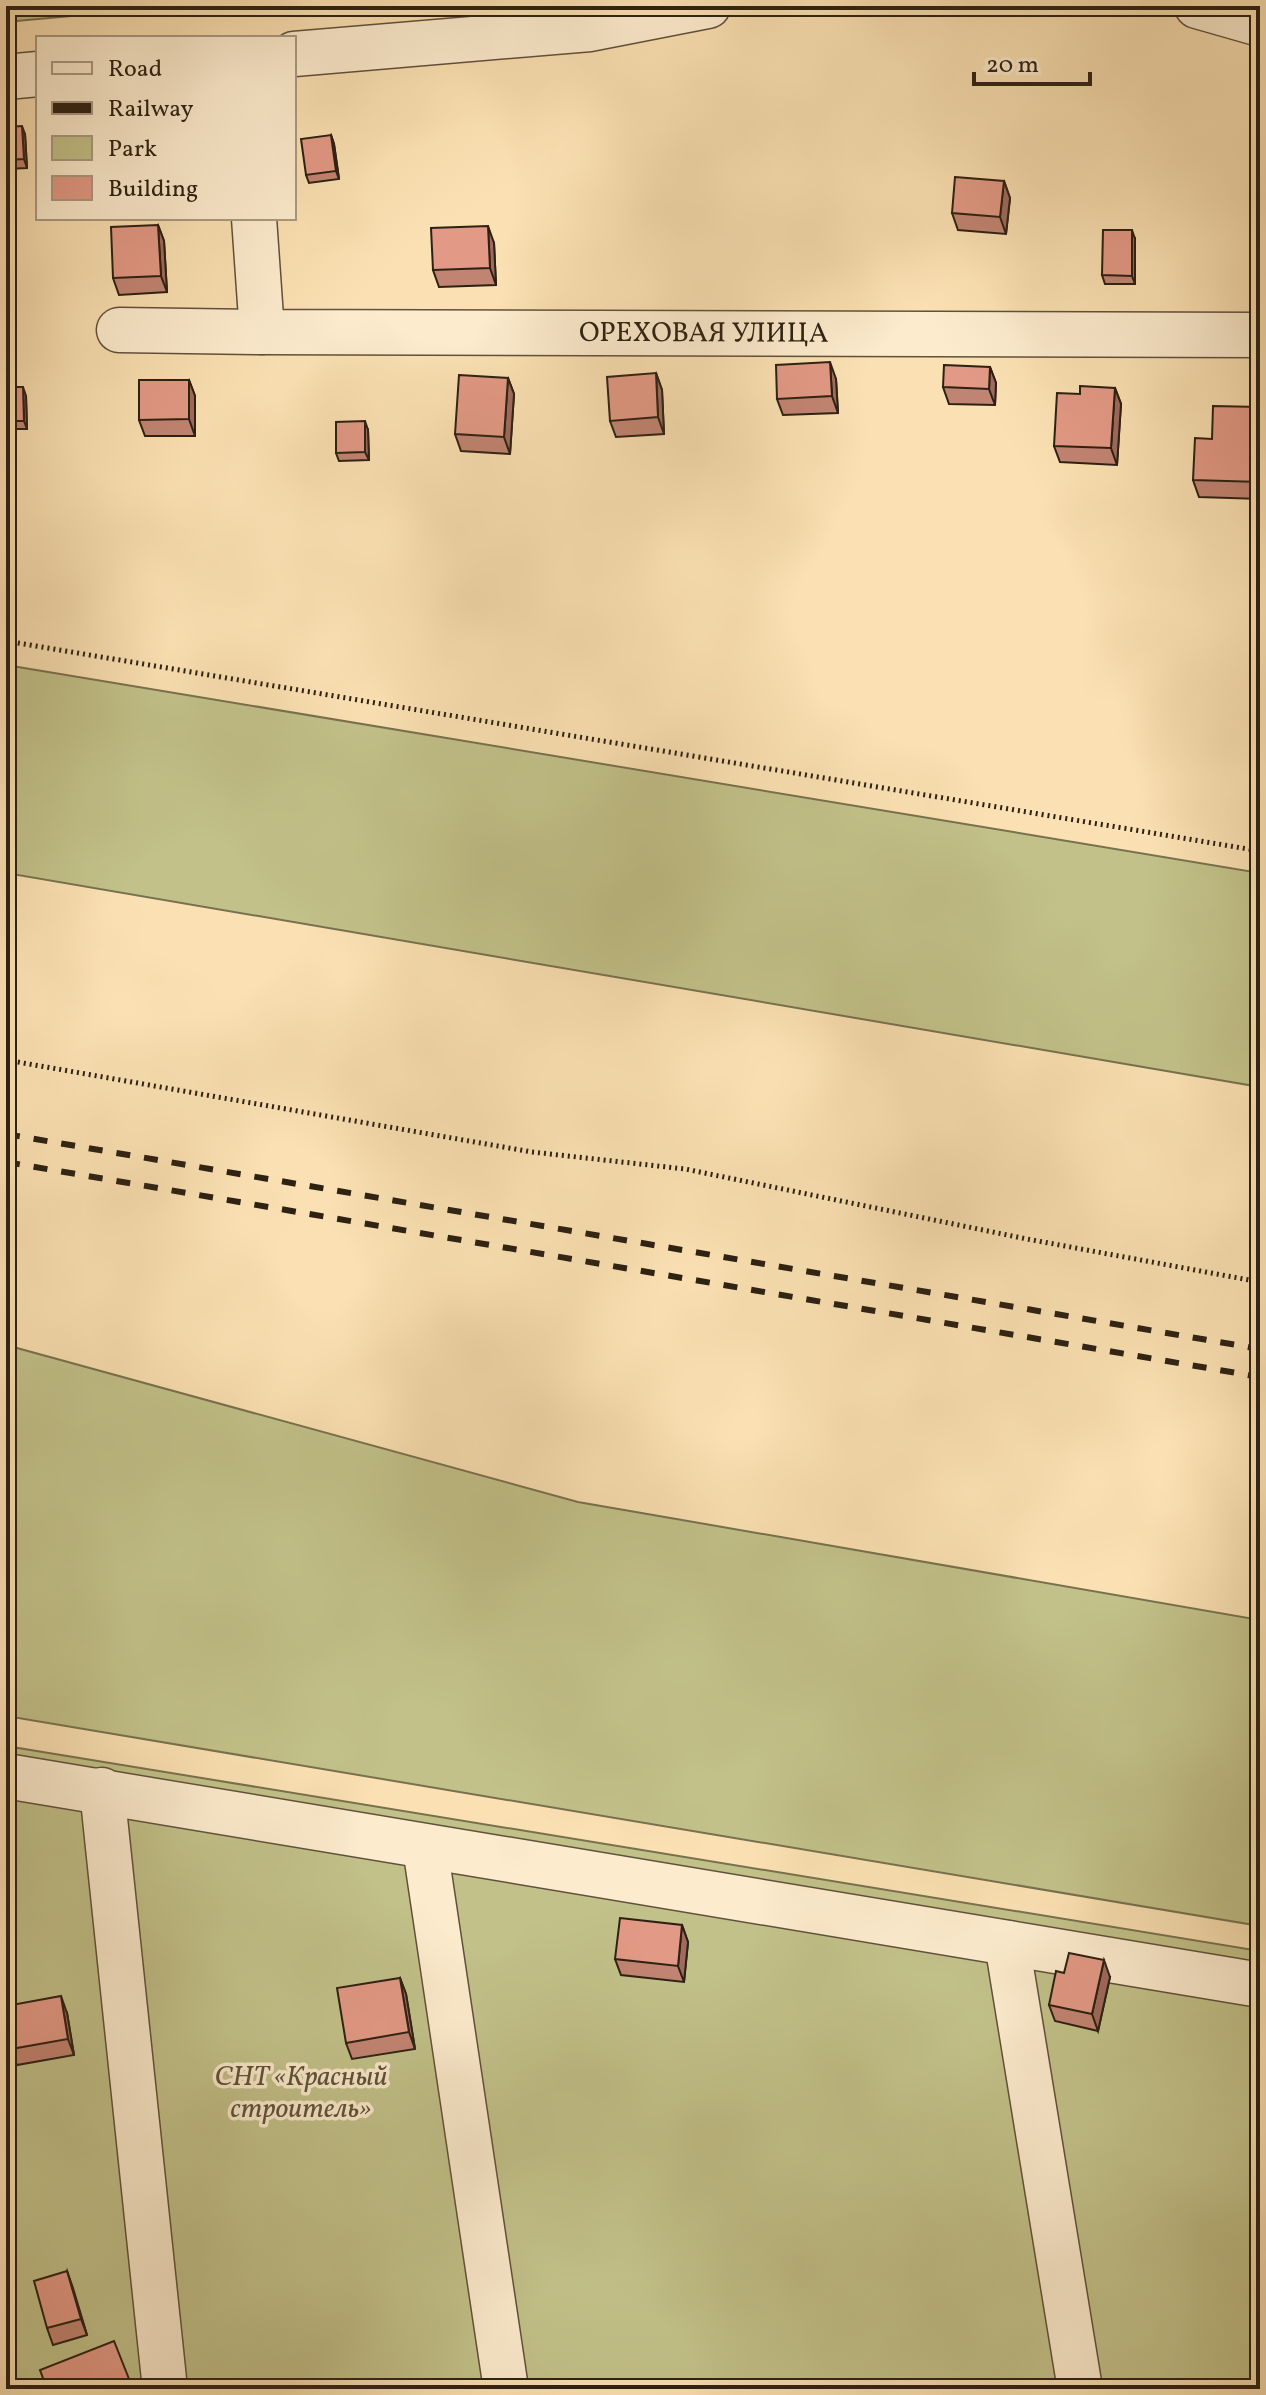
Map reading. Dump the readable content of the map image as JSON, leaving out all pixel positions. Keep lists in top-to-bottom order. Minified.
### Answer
{"streets":{"street":["ОРЕХОВАЯ УЛИЦА"]},"parks":["СНТ «Красный строитель»"],"legend":["Road","Railway","Park","Building"],"scale_bar":"20 m"}
